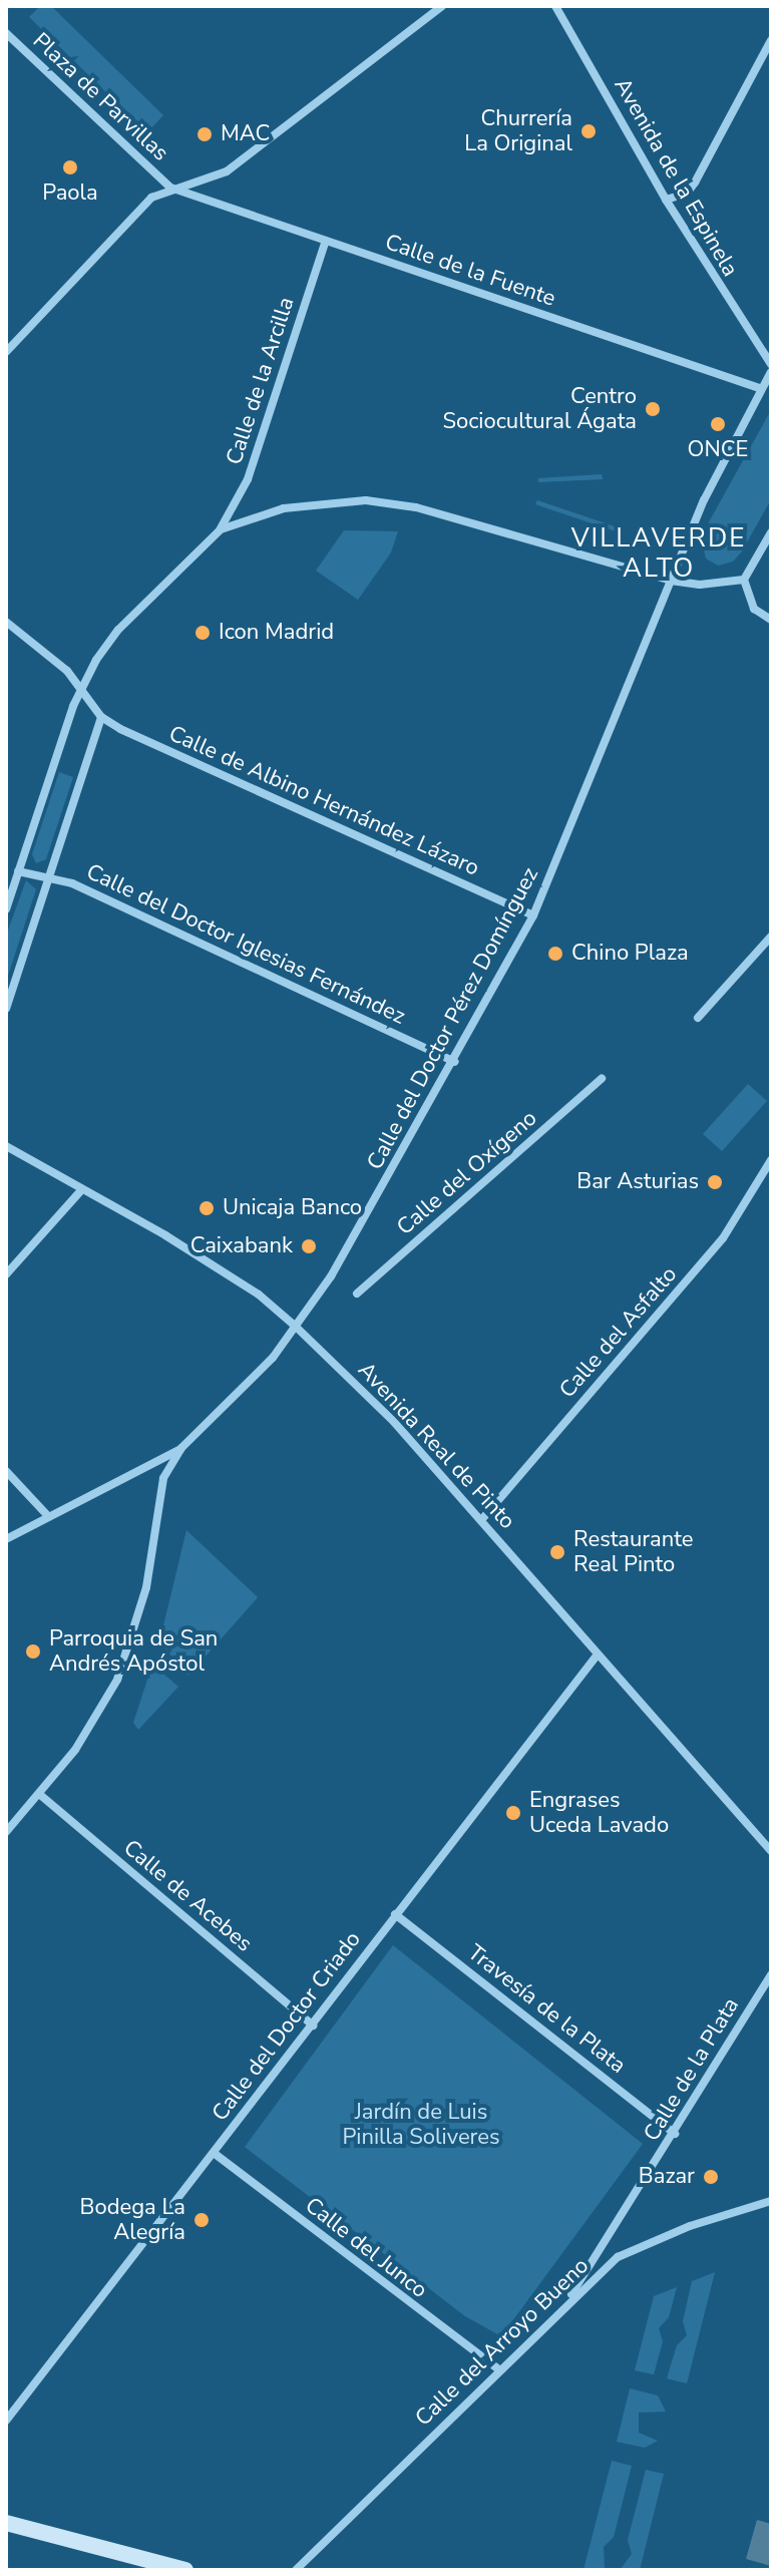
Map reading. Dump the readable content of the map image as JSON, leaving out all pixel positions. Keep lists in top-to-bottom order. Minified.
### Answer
{"streets":{"street":["Plaza de Parvillas","Avenida de la Espinela","Calle de la Fuente","Calle de la Arcilla","Calle de Albino Hernández Lázaro","Calle del Doctor Iglesias Fernández","Calle del Doctor Pérez Domínguez","Calle del Oxígeno","Calle del Asfalto","Avenida Real de Pinto","Calle de Acebes","Travesía de la Plata","Calle del Doctor Criado","Calle de la Plata","Calle del Junco","Calle del Arroyo Bueno"]},"crossings":[["Plaza de Parvillas","Calle de la Fuente"],["Calle de la Fuente","Calle de la Arcilla"],["Calle de la Fuente","Calle del Doctor Pérez Domínguez"],["Calle de Albino Hernández Lázaro","Calle del Doctor Pérez Domínguez"],["Calle del Doctor Iglesias Fernández","Calle del Doctor Pérez Domínguez"],["Calle del Doctor Pérez Domínguez","Avenida Real de Pinto"],["Calle del Asfalto","Avenida Real de Pinto"],["Avenida Real de Pinto","Calle del Doctor Criado"],["Calle de Acebes","Calle del Doctor Criado"],["Travesía de la Plata","Calle del Doctor Criado"],["Travesía de la Plata","Calle de la Plata"],["Calle del Doctor Criado","Calle del Junco"],["Calle de la Plata","Calle del Arroyo Bueno"],["Calle del Junco","Calle del Arroyo Bueno"]],"districts":["VILLAVERDE ALTO"],"parks":["Jardín de Luis Pinilla Soliveres"],"places":["Churrería La Original","MAC","Paola","Centro Sociocultural Ágata","ONCE","Icon Madrid","Chino Plaza","Bar Asturias","Unicaja Banco","Caixabank","Restaurante Real Pinto","Parroquia de San Andrés Apóstol","Engrases Uceda Lavado","Bazar","Bodega La Alegría"]}
